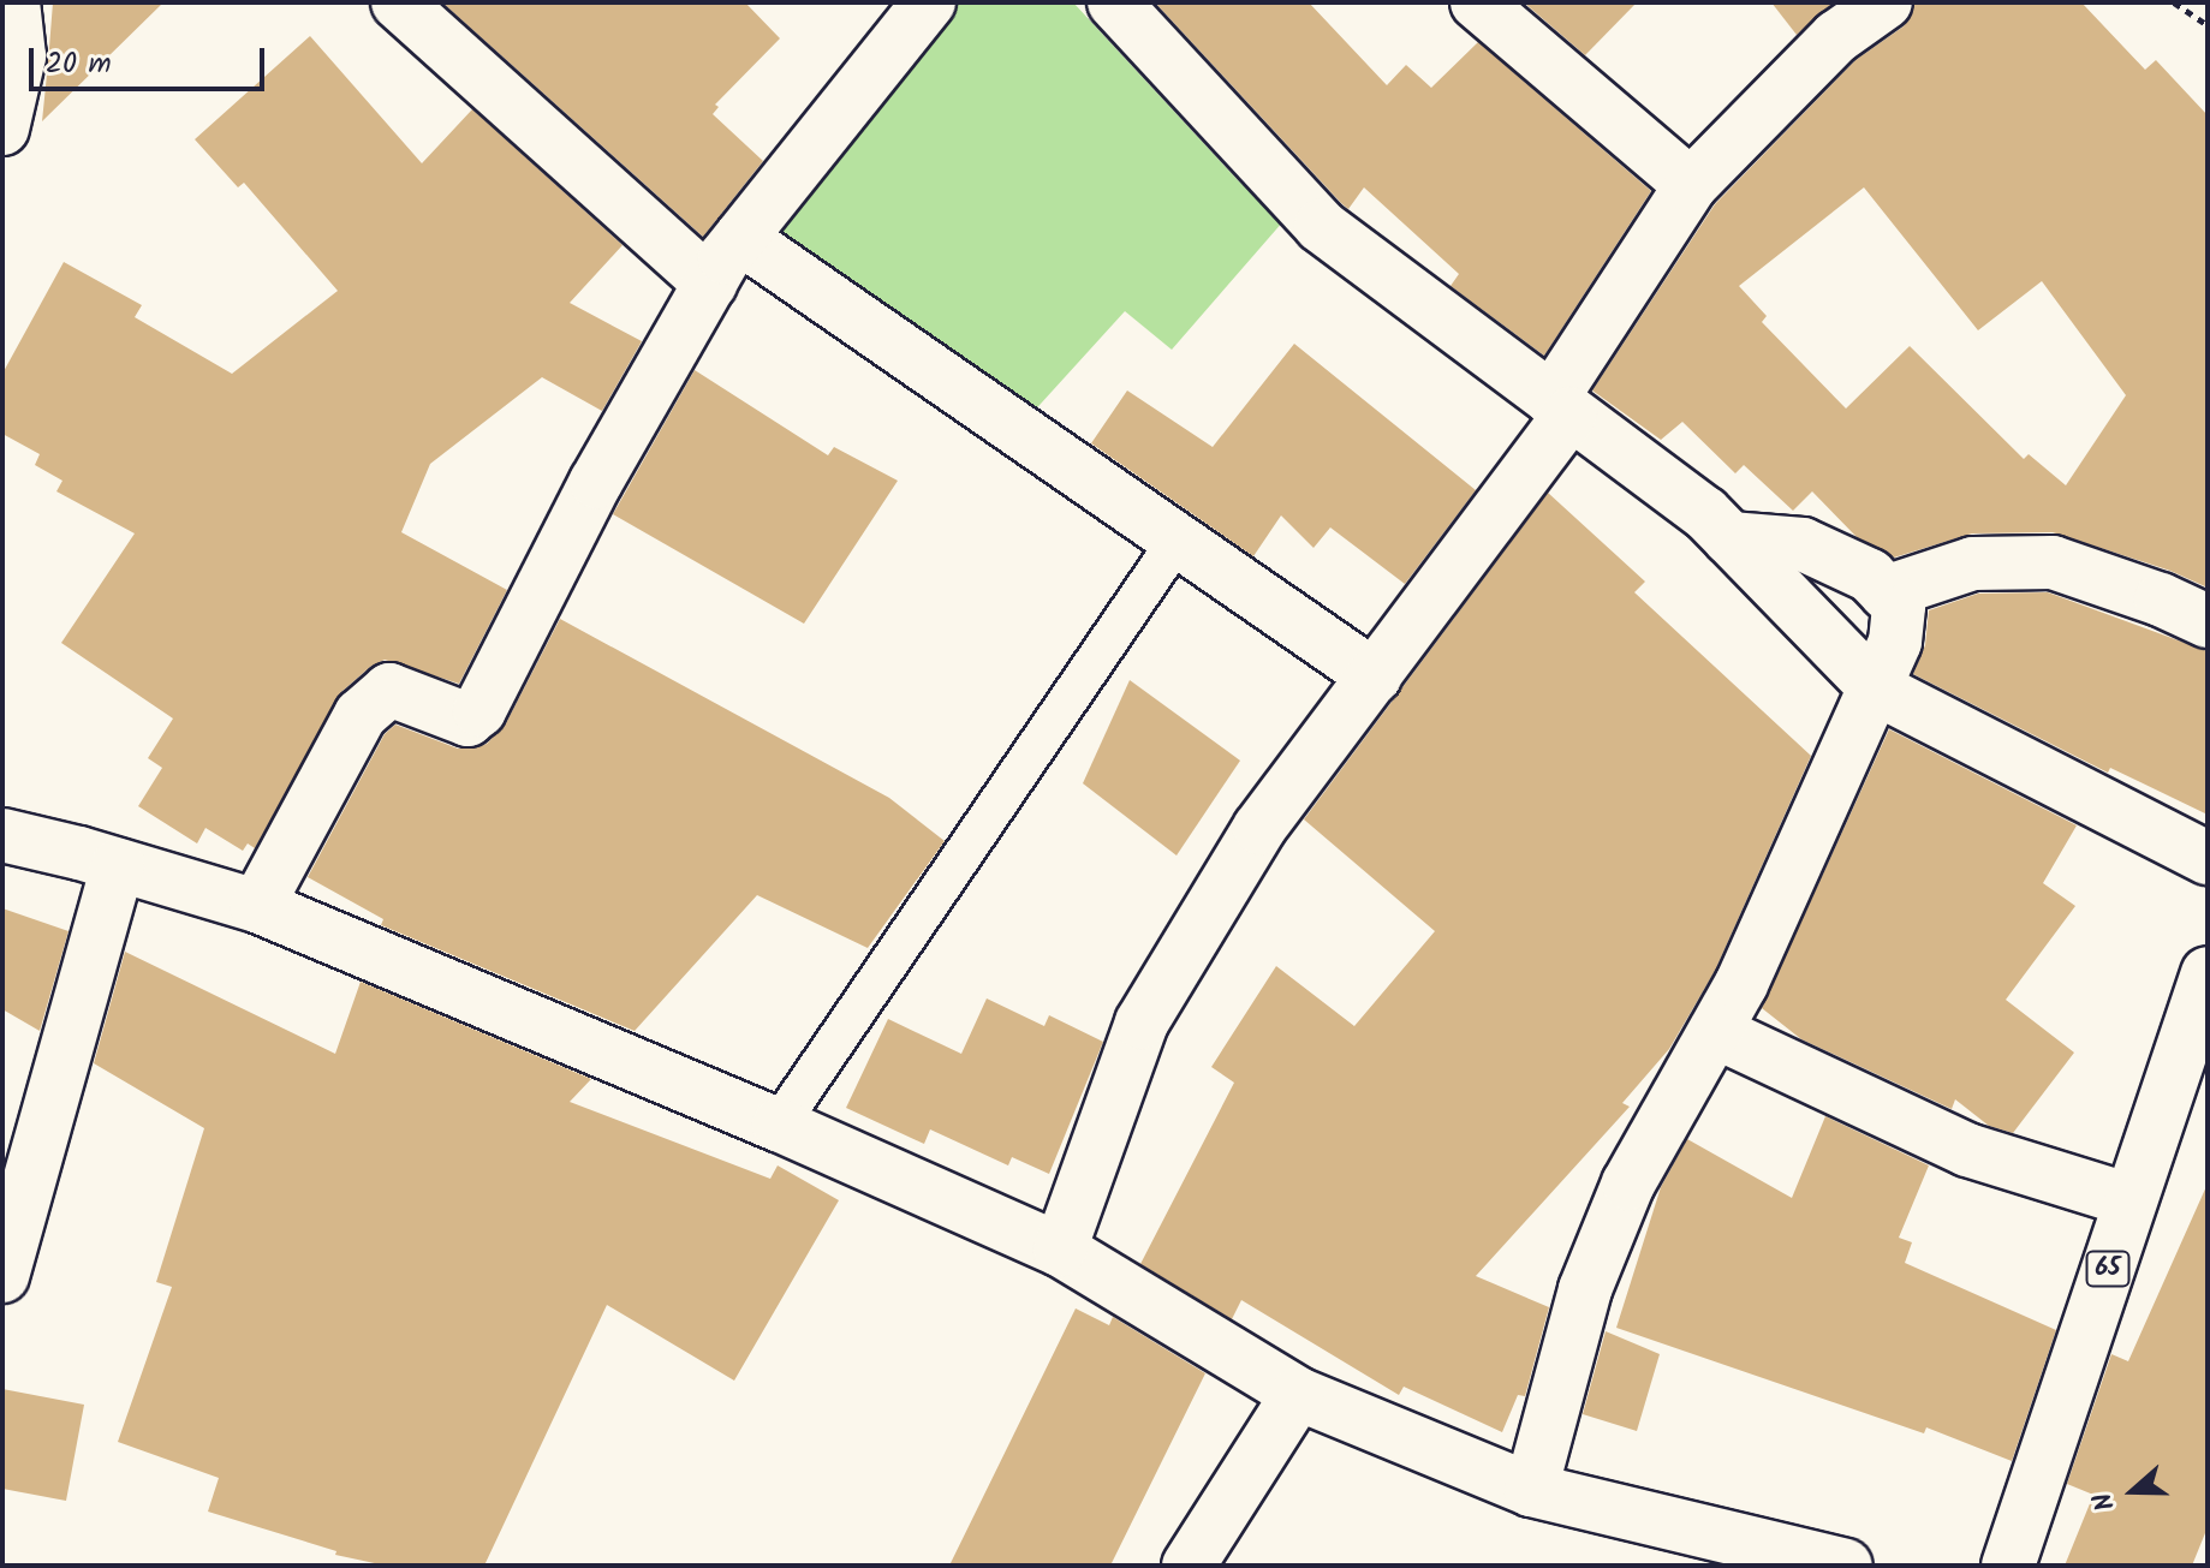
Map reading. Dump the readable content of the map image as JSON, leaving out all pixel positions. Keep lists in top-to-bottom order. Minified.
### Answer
{"streets":{"street":["65"]},"scale_bar":"20 m","north":"left"}
